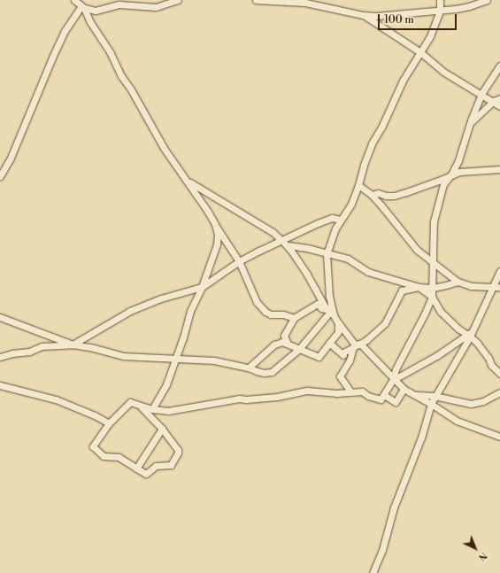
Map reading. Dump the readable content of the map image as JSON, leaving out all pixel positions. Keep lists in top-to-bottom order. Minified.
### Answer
{"scale_bar":"100 m","north":"bottom right"}
